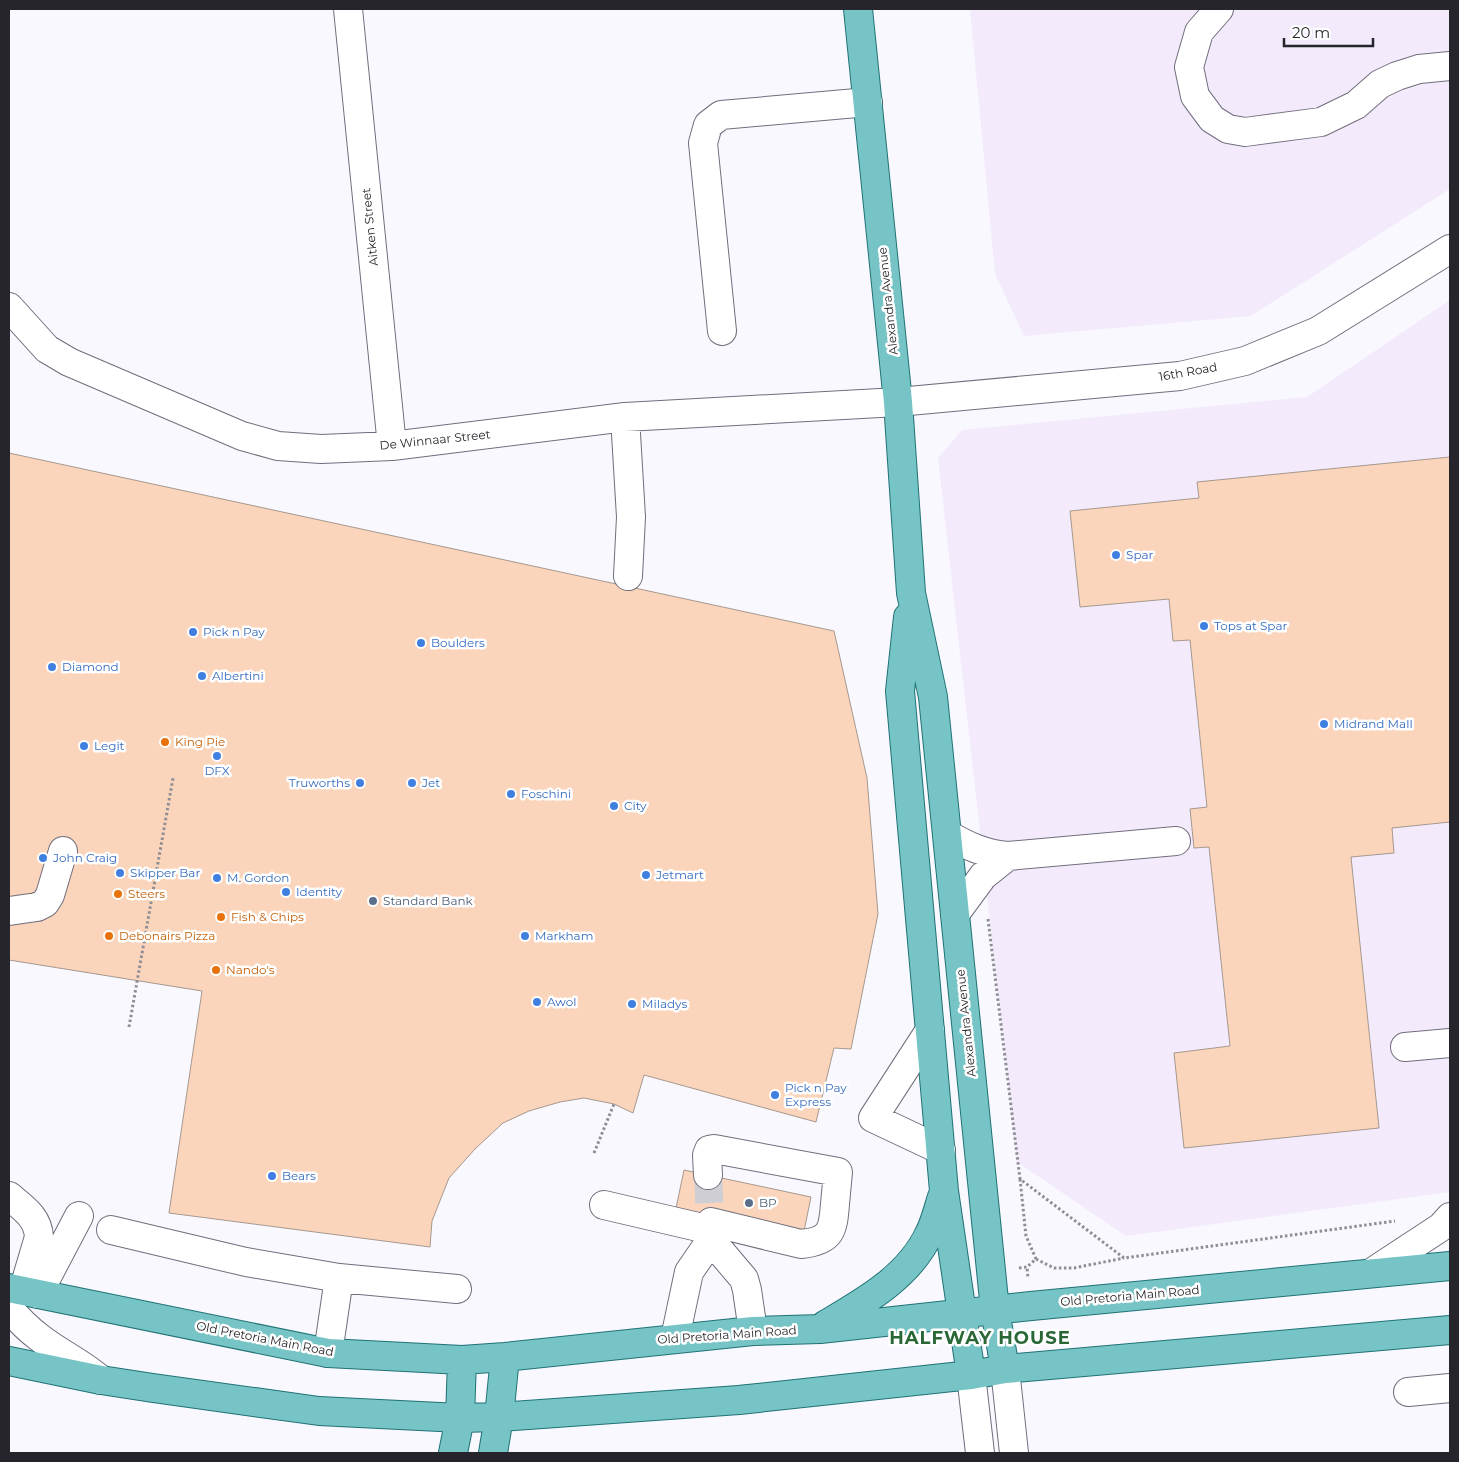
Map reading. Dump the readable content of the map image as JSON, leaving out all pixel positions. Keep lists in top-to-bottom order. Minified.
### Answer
{"streets":{"main road":["Alexandra Avenue","Old Pretoria Main Road"],"street":["Aitken Street","16th Road","De Winnaar Street"]},"crossings":[["Aitken Street","De Winnaar Street"],["Alexandra Avenue","16th Road"],["Alexandra Avenue","De Winnaar Street"],["Alexandra Avenue","Old Pretoria Main Road"],["16th Road","De Winnaar Street"]],"districts":["HALFWAY HOUSE"],"places":["Spar","Tops at Spar","Pick n Pay","Boulders","Diamond","Albertini","Midrand Mall","King Pie","Legit","DFX","Truworths","Jet","Foschini","City","John Craig","Skipper Bar","Jetmart","M. Gordon","Identity","Steers","Standard Bank","Fish & Chips","Debonairs Pizza","Markham","Nando's","Awol","Miladys","Pick n Pay Express","Bears","BP"],"scale_bar":"20 m"}
